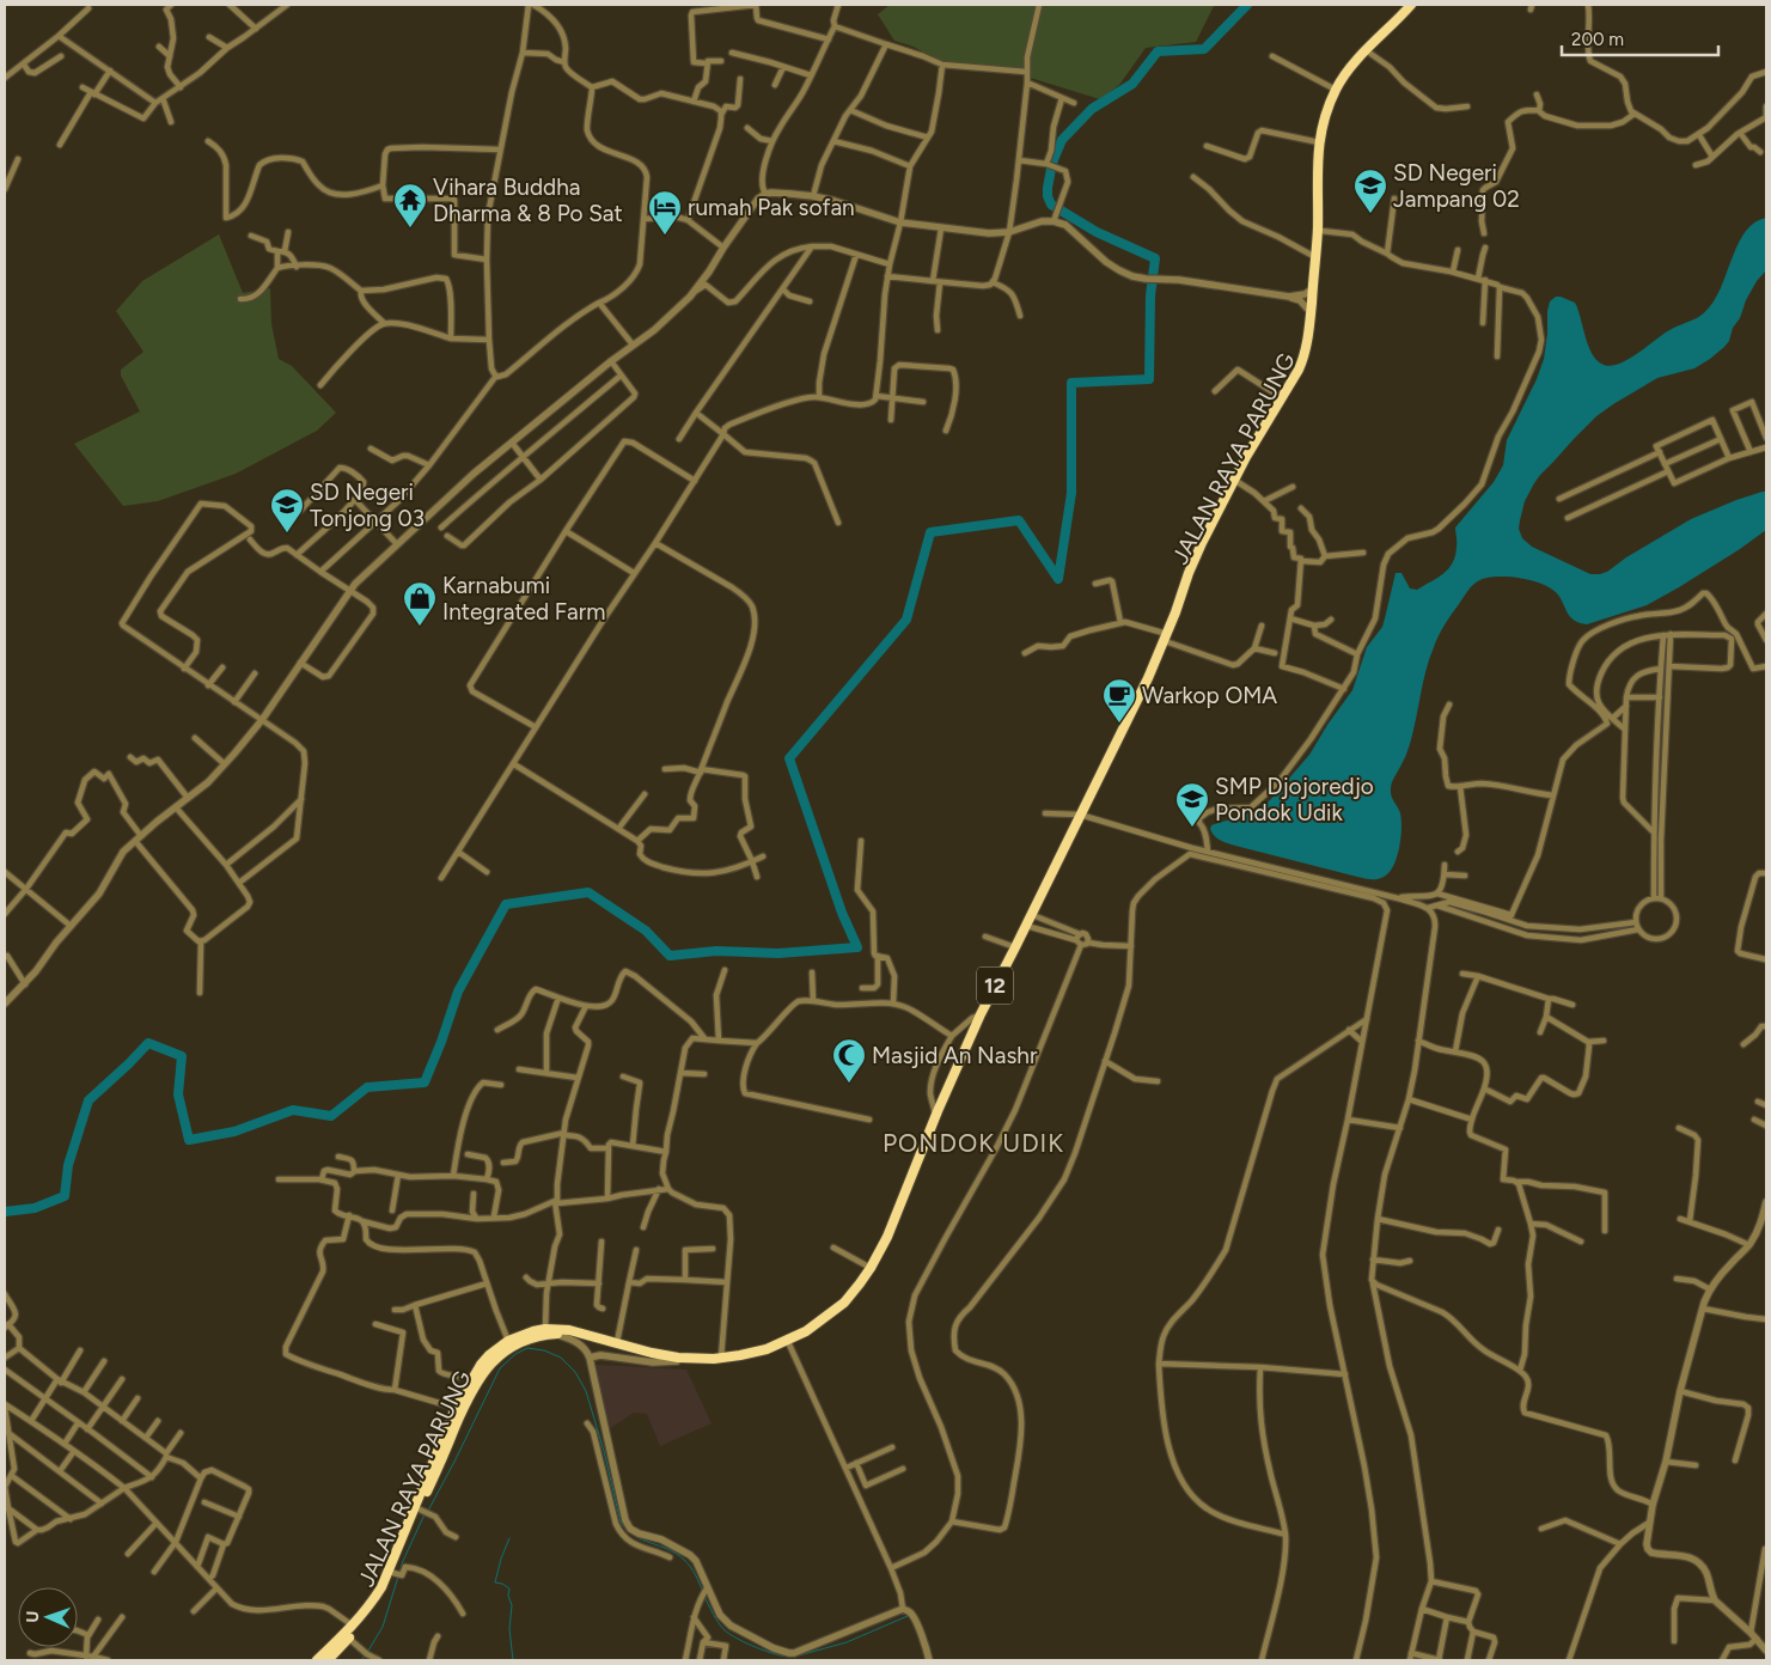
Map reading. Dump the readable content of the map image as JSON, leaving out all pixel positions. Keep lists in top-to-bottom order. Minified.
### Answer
{"streets":{"highway":["JALAN RAYA PARUNG","12"]},"districts":["PONDOK UDIK"],"places":{"school or university":["SD Negeri Jampang 02","SD Negeri Tonjong 03","SMP Djojoredjo Pondok Udik"],"temple":["Vihara Buddha Dharma & 8 Po Sat"],"hotel":["rumah Pak sofan"],"shop":["Karnabumi Integrated Farm"],"cafe":["Warkop OMA"],"mosque":["Masjid An Nashr"]},"scale_bar":"200 m","north":"left"}
